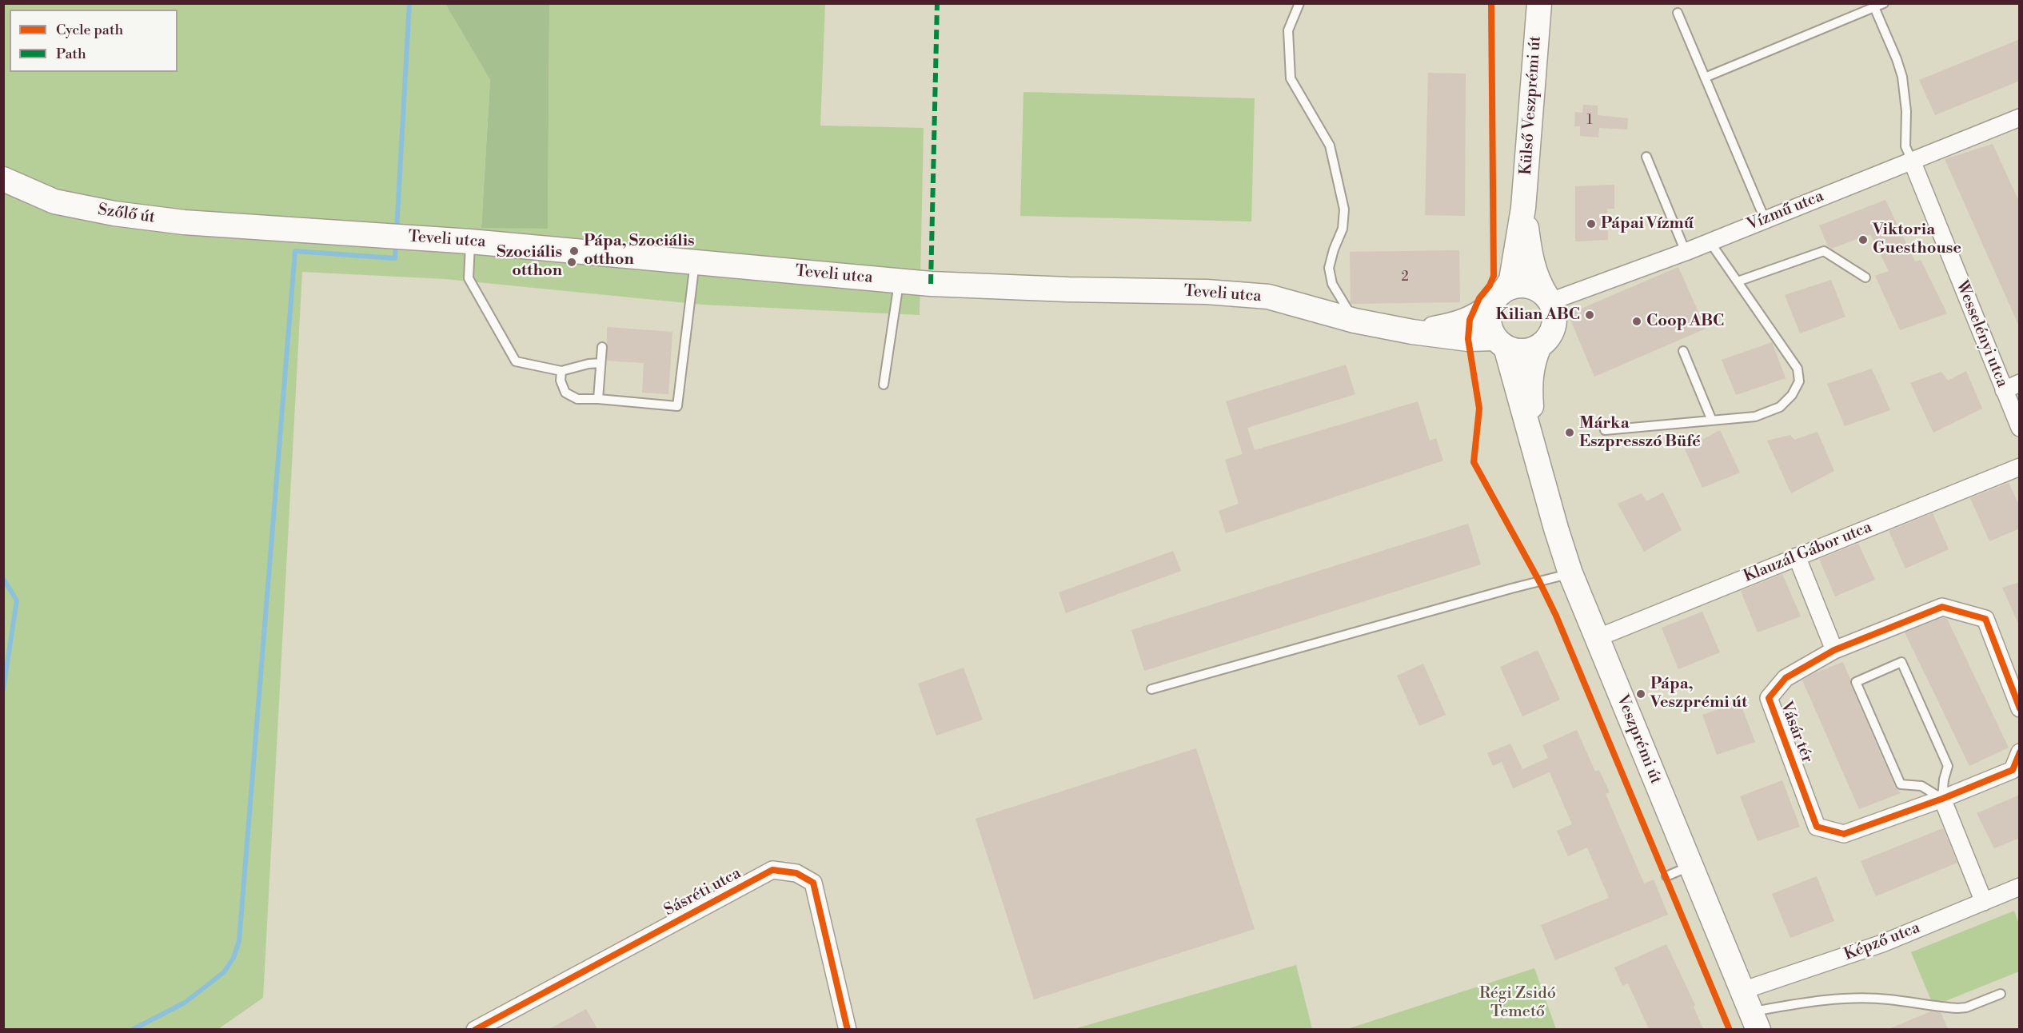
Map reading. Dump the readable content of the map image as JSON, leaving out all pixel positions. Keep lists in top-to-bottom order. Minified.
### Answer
{"streets":{"main road":["Külső Veszprémi út","Szőlő út","Teveli utca","Veszprémi út"],"street":["Vízmű utca","Wesselényi utca","Klauzál Gábor utca","Vásár tér","Sásréti utca","Képző utca"]},"crossings":[["Külső Veszprémi út","Vízmű utca"],["Külső Veszprémi út","Teveli utca"],["Külső Veszprémi út","Veszprémi út"],["Vízmű utca","Teveli utca"],["Vízmű utca","Wesselényi utca"],["Vízmű utca","Veszprémi út"],["Szőlő út","Teveli utca"],["Teveli utca","Veszprémi út"],["Klauzál Gábor utca","Veszprémi út"],["Veszprémi út","Képző utca"]],"parks":["Régi Zsidó Temető"],"places":["Pápai Vízmű","Viktoria Guesthouse","Pápa, Szociális otthon","Szociális otthon","Kilian ABC","Coop ABC","Márka Eszpresszó Büfé","Pápa, Veszprémi út"],"house_numbers":["1","2"],"legend":["Cycle path","Path"]}
